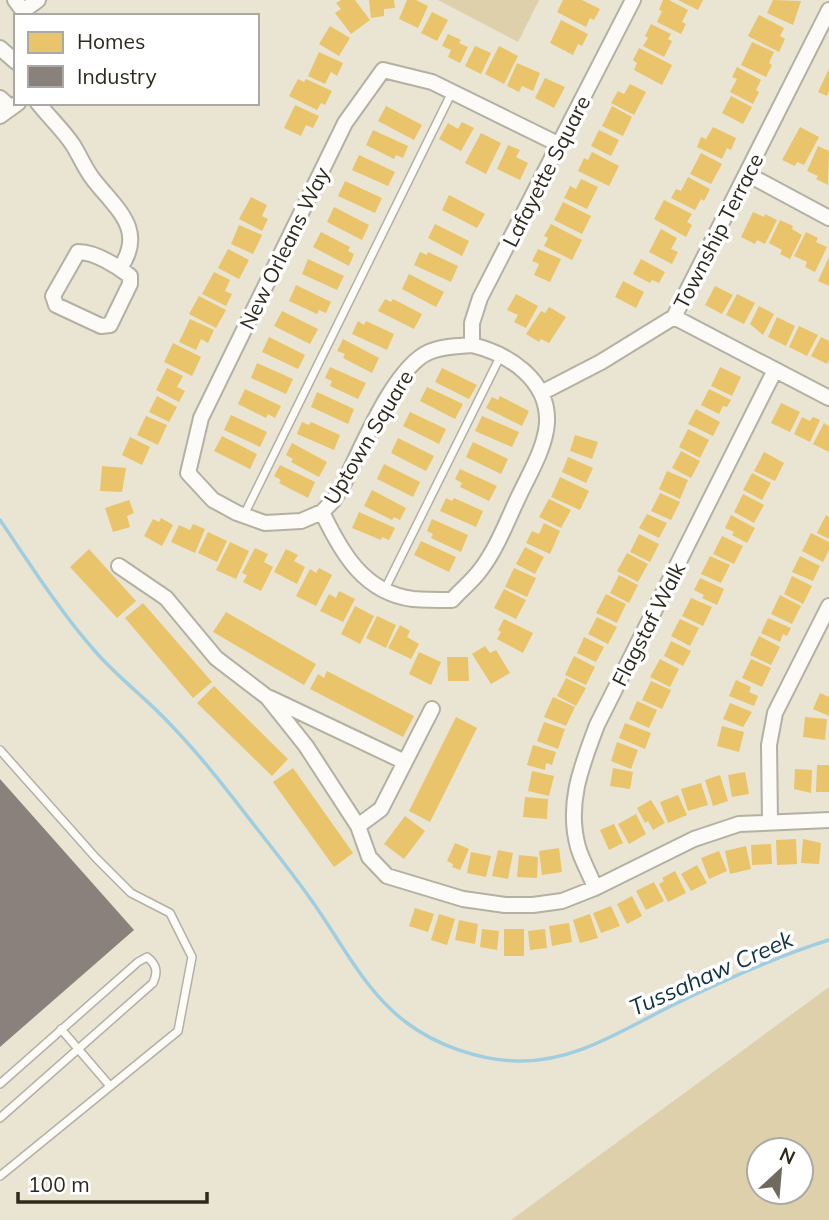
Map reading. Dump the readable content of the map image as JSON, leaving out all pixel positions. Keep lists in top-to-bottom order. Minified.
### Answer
{"streets":{"street":["Lafayette Square","Township Terrace","New Orleans Way","Uptown Square","Flagstaf Walk"]},"crossings":[["Lafayette Square","New Orleans Way"],["Lafayette Square","Uptown Square"],["Township Terrace","Uptown Square"],["New Orleans Way","Uptown Square"]],"water":["Tussahaw Creek"],"legend":["Homes","Industry"],"scale_bar":"100 m","north":"top right"}
